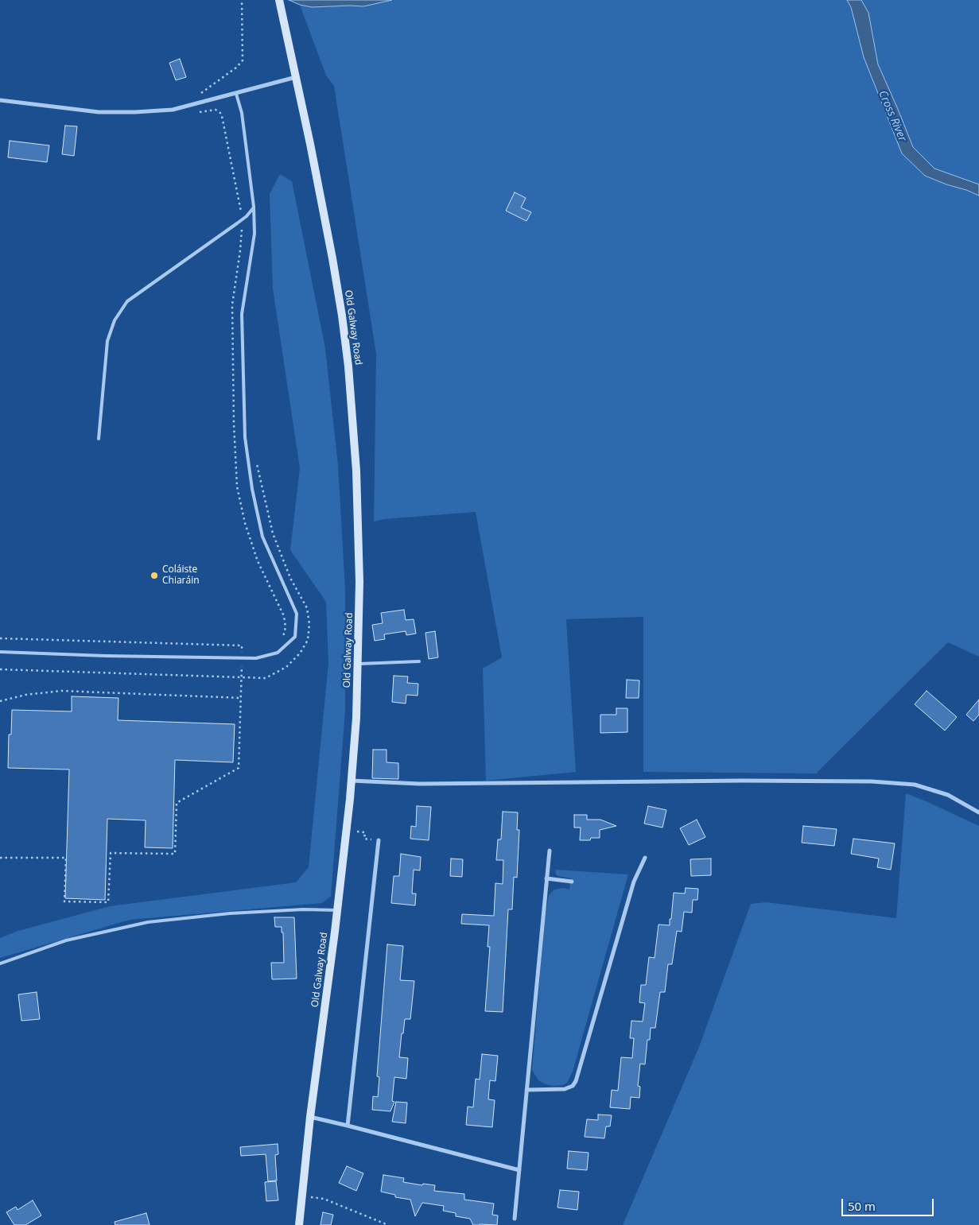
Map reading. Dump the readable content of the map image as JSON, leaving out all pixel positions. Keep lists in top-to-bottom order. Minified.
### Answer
{"streets":{"main road":["Old Galway Road"]},"water":["Cross River"],"places":["Coláiste Chiaráin"],"scale_bar":"50 m"}
